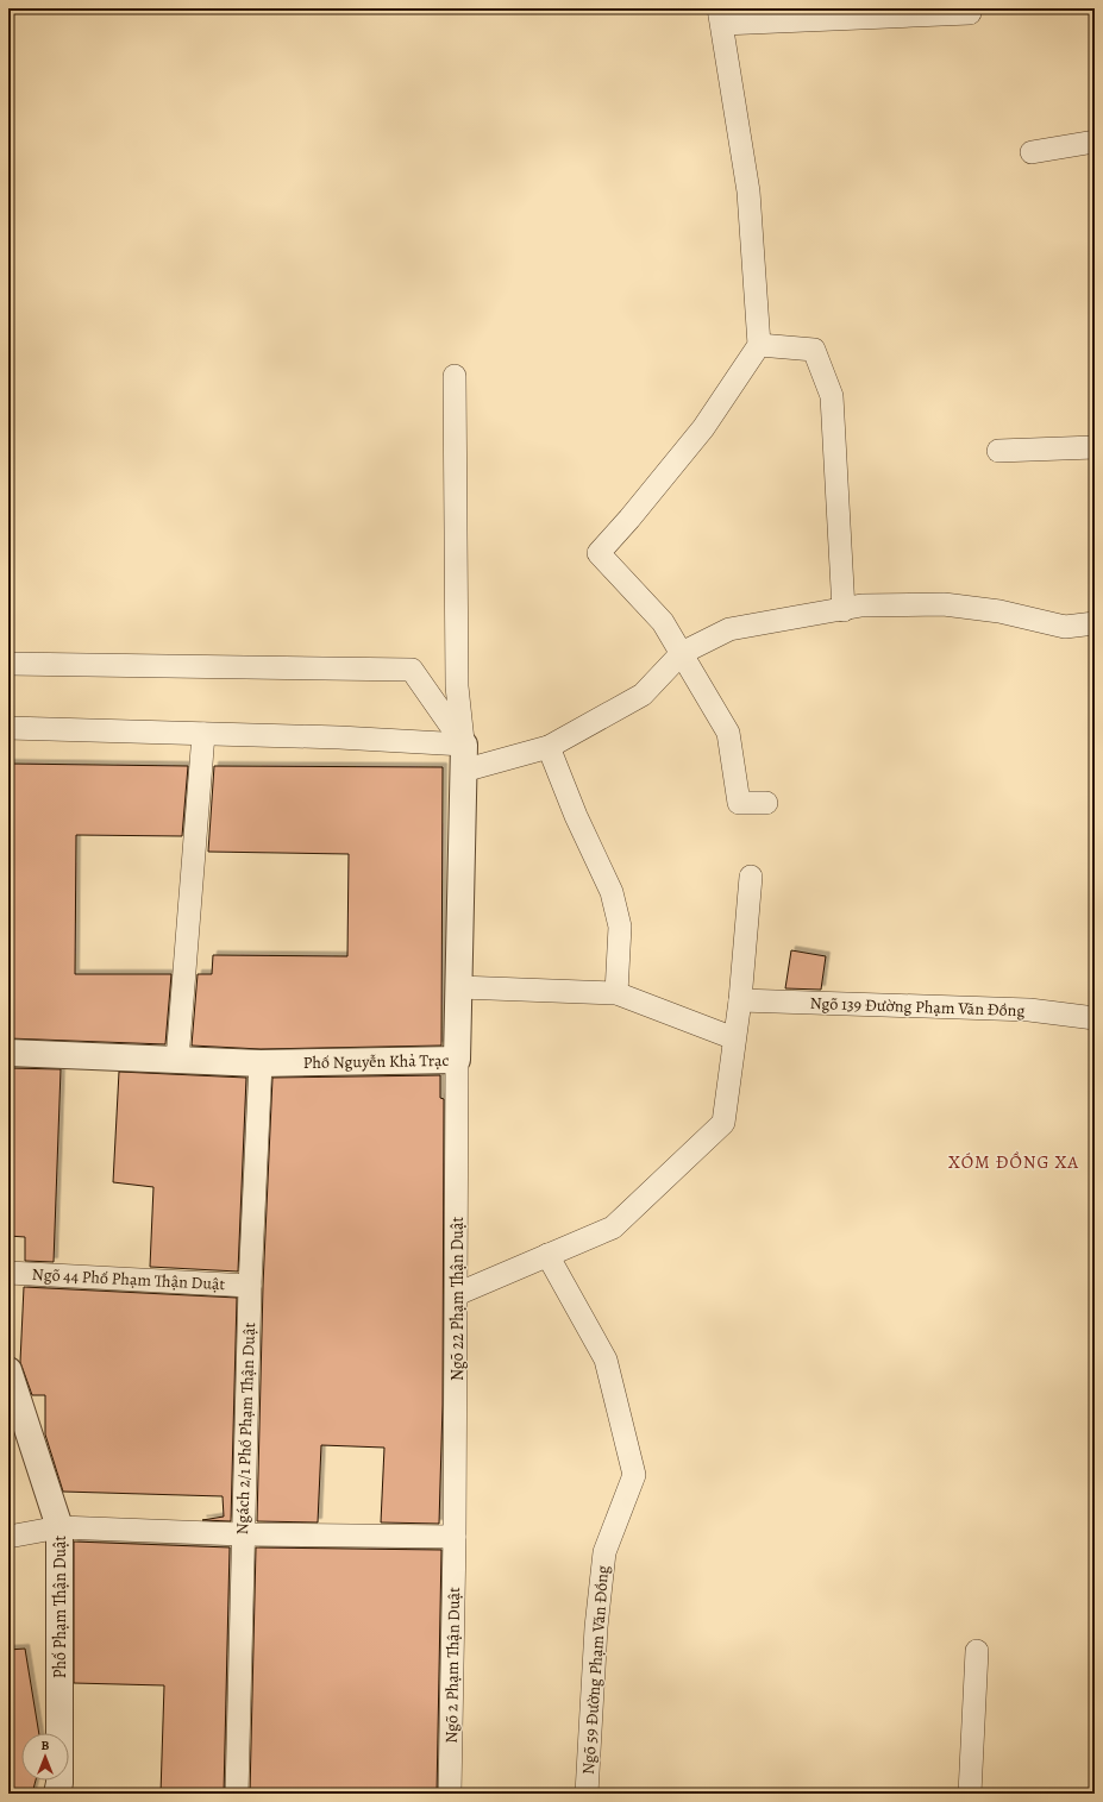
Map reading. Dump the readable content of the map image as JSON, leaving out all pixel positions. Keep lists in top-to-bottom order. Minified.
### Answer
{"streets":{"street":["Phố Nguyễn Khả Trạc","Phố Phạm Thận Duật"],"lane":["Ngõ 139 Đường Phạm Văn Đồng","Ngõ 44 Phố Phạm Thận Duật","Ngõ 22 Phạm Thận Duật","Ngách 2/1 Phố Phạm Thận Duật","Ngõ 2 Phạm Thận Duật","Ngõ 59 Đường Phạm Văn Đồng"]},"crossings":[["Phố Nguyễn Khả Trạc","Ngõ 22 Phạm Thận Duật"],["Phố Nguyễn Khả Trạc","Ngách 2/1 Phố Phạm Thận Duật"],["Ngõ 44 Phố Phạm Thận Duật","Ngách 2/1 Phố Phạm Thận Duật"],["Ngõ 22 Phạm Thận Duật","Ngõ 2 Phạm Thận Duật"]],"districts":["XÓM ĐỒNG XA"],"north":"top"}
